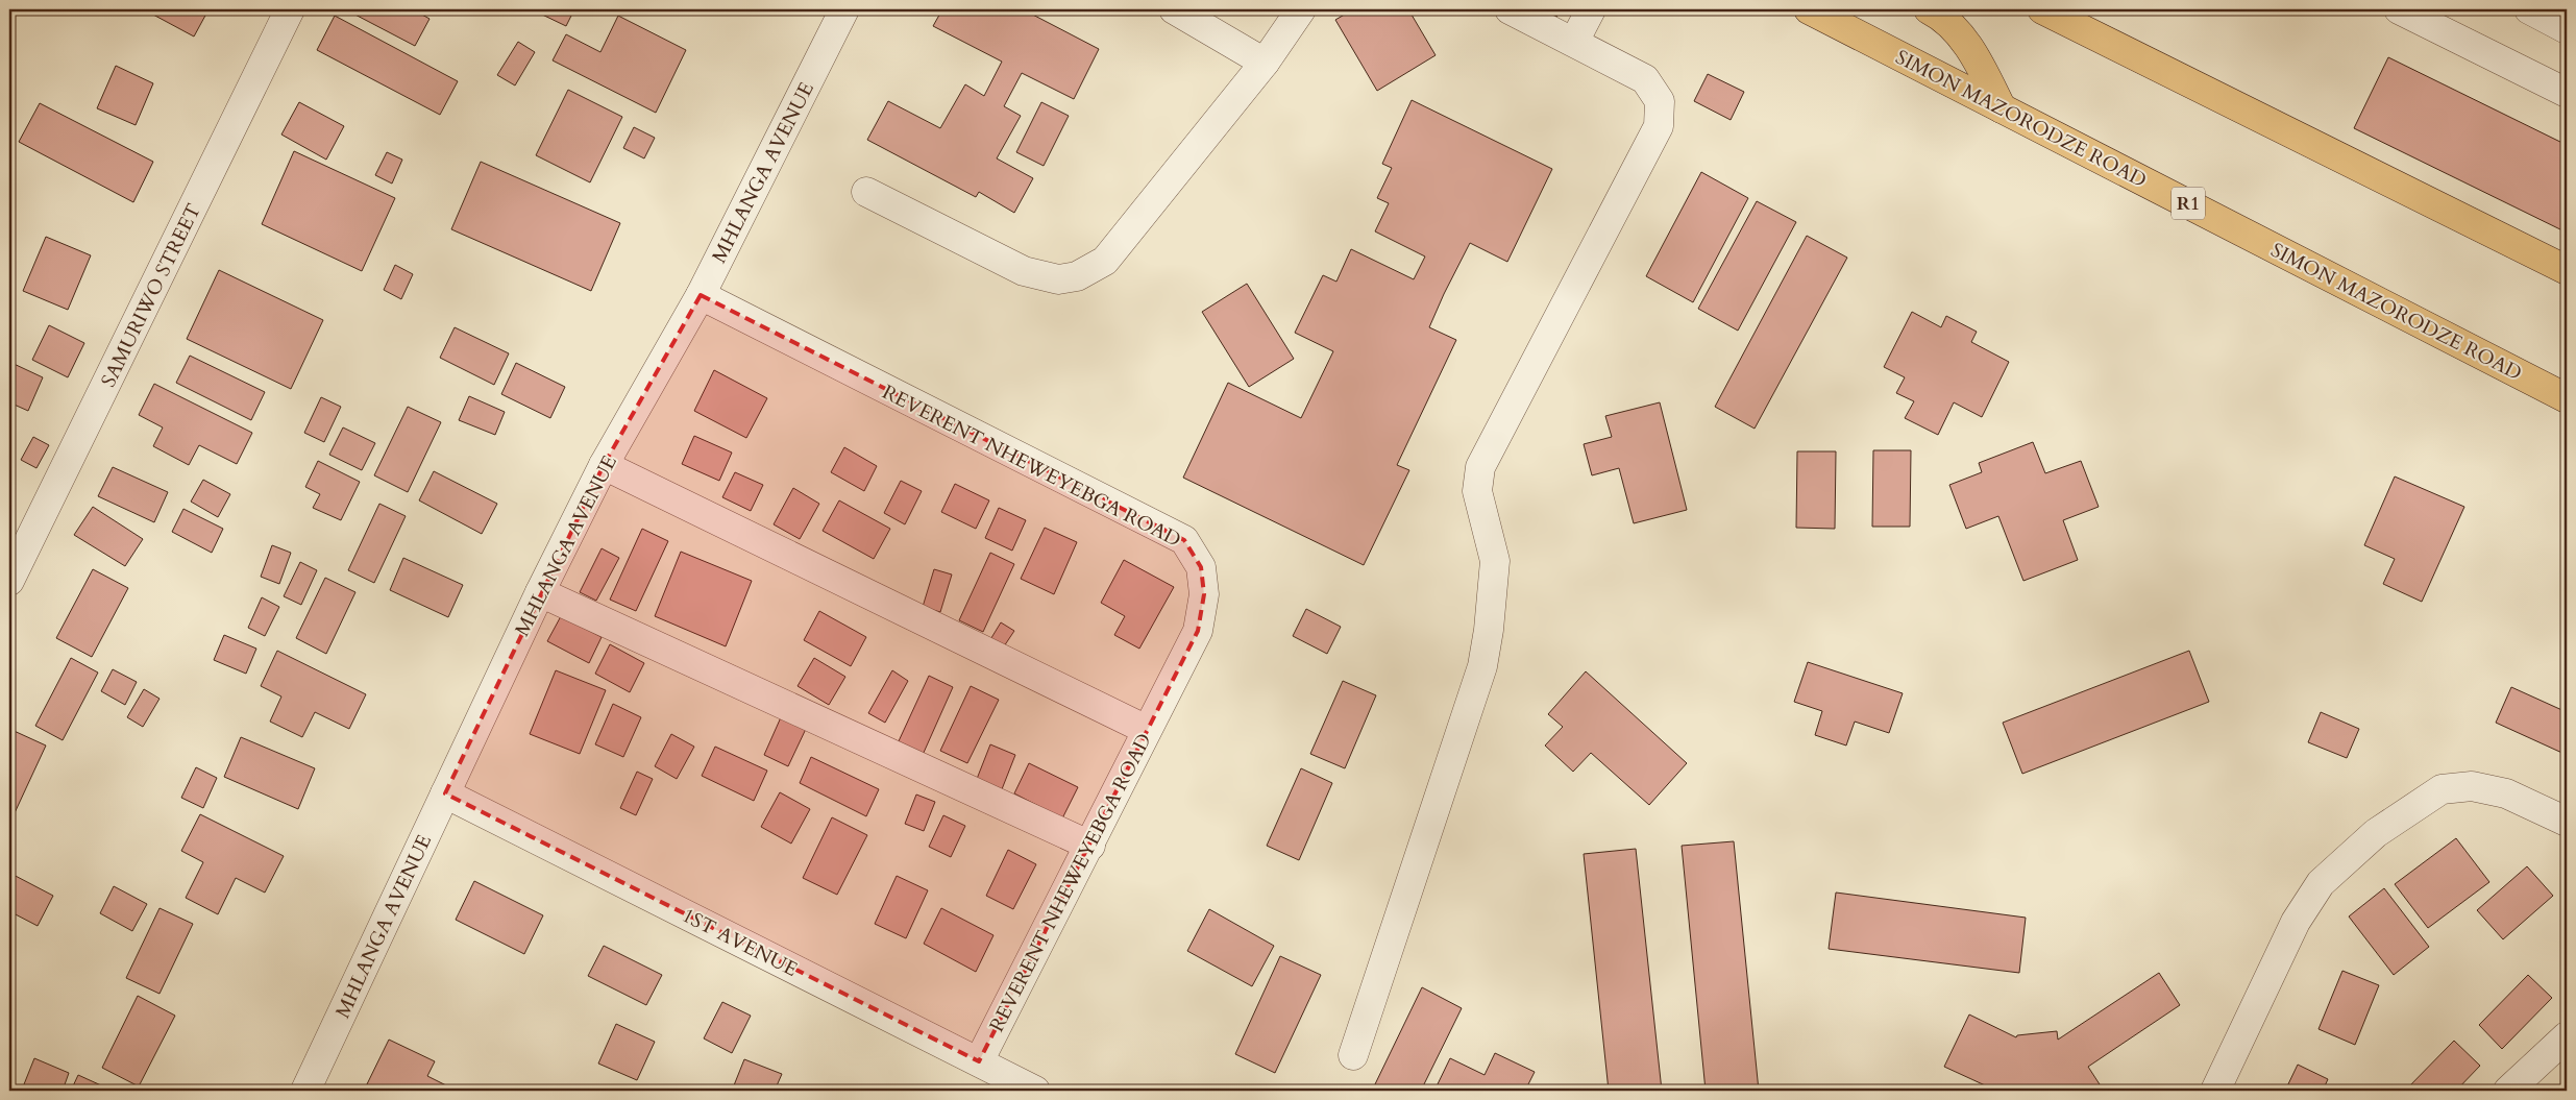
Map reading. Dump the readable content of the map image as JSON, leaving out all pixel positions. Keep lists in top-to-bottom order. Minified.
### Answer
{"streets":{"highway":["SIMON MAZORODZE ROAD","R1"],"street":["MHLANGA AVENUE","SAMURIWO STREET","REVERENT NHEWEYEBGA ROAD","1ST AVENUE"]},"crossings":[["MHLANGA AVENUE","REVERENT NHEWEYEBGA ROAD"],["MHLANGA AVENUE","1ST AVENUE"],["REVERENT NHEWEYEBGA ROAD","1ST AVENUE"]]}
